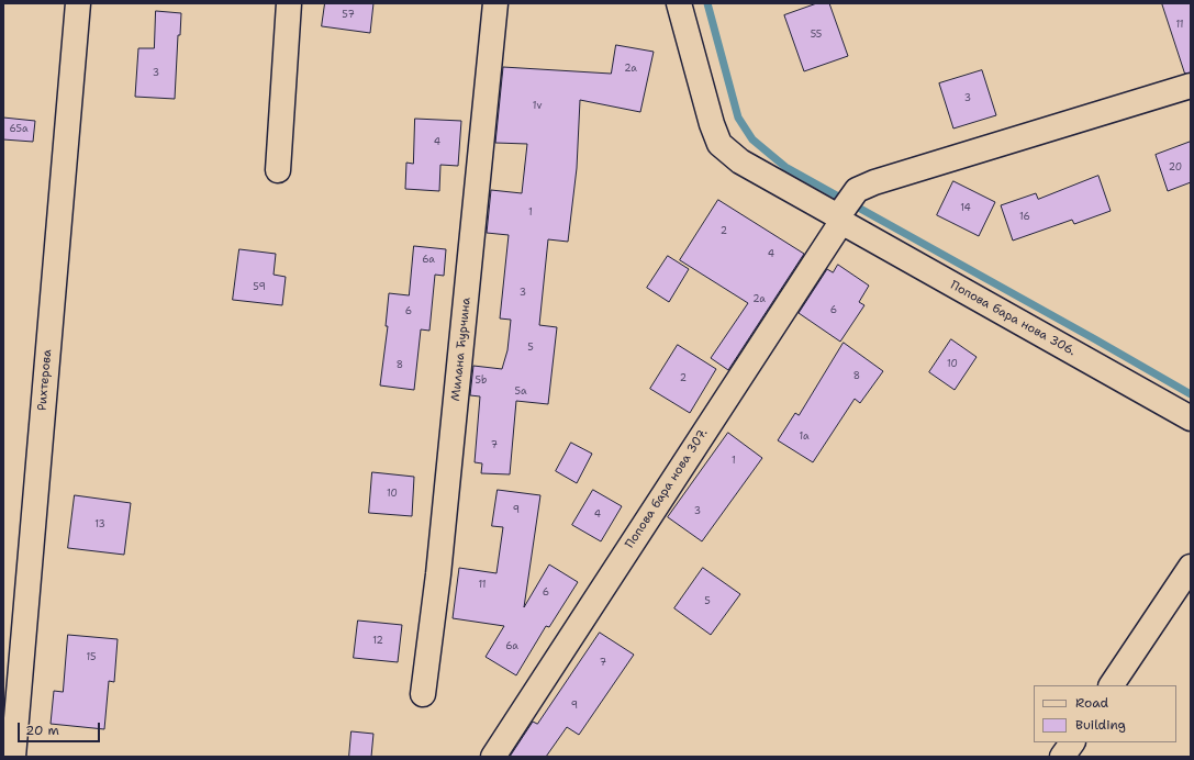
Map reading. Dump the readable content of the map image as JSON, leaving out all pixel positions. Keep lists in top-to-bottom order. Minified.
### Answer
{"streets":{"street":["Попова бара нова 306.","Милана Ћурчина","Рихтерова","Попова бара нова 307."]},"crossings":[["Попова бара нова 306.","Попова бара нова 307."]],"house_numbers":["57","11","55","2a","3","3","1v","65a","4","20","14","1","16","2","4","6a","59","3","2a","6","6","5","10","8","8","2","5b","5a","1a","7","1","10","9","3","4","13","11","6","5","12","6a","15","7","9"],"legend":["Road","Building"],"scale_bar":"20 m"}
